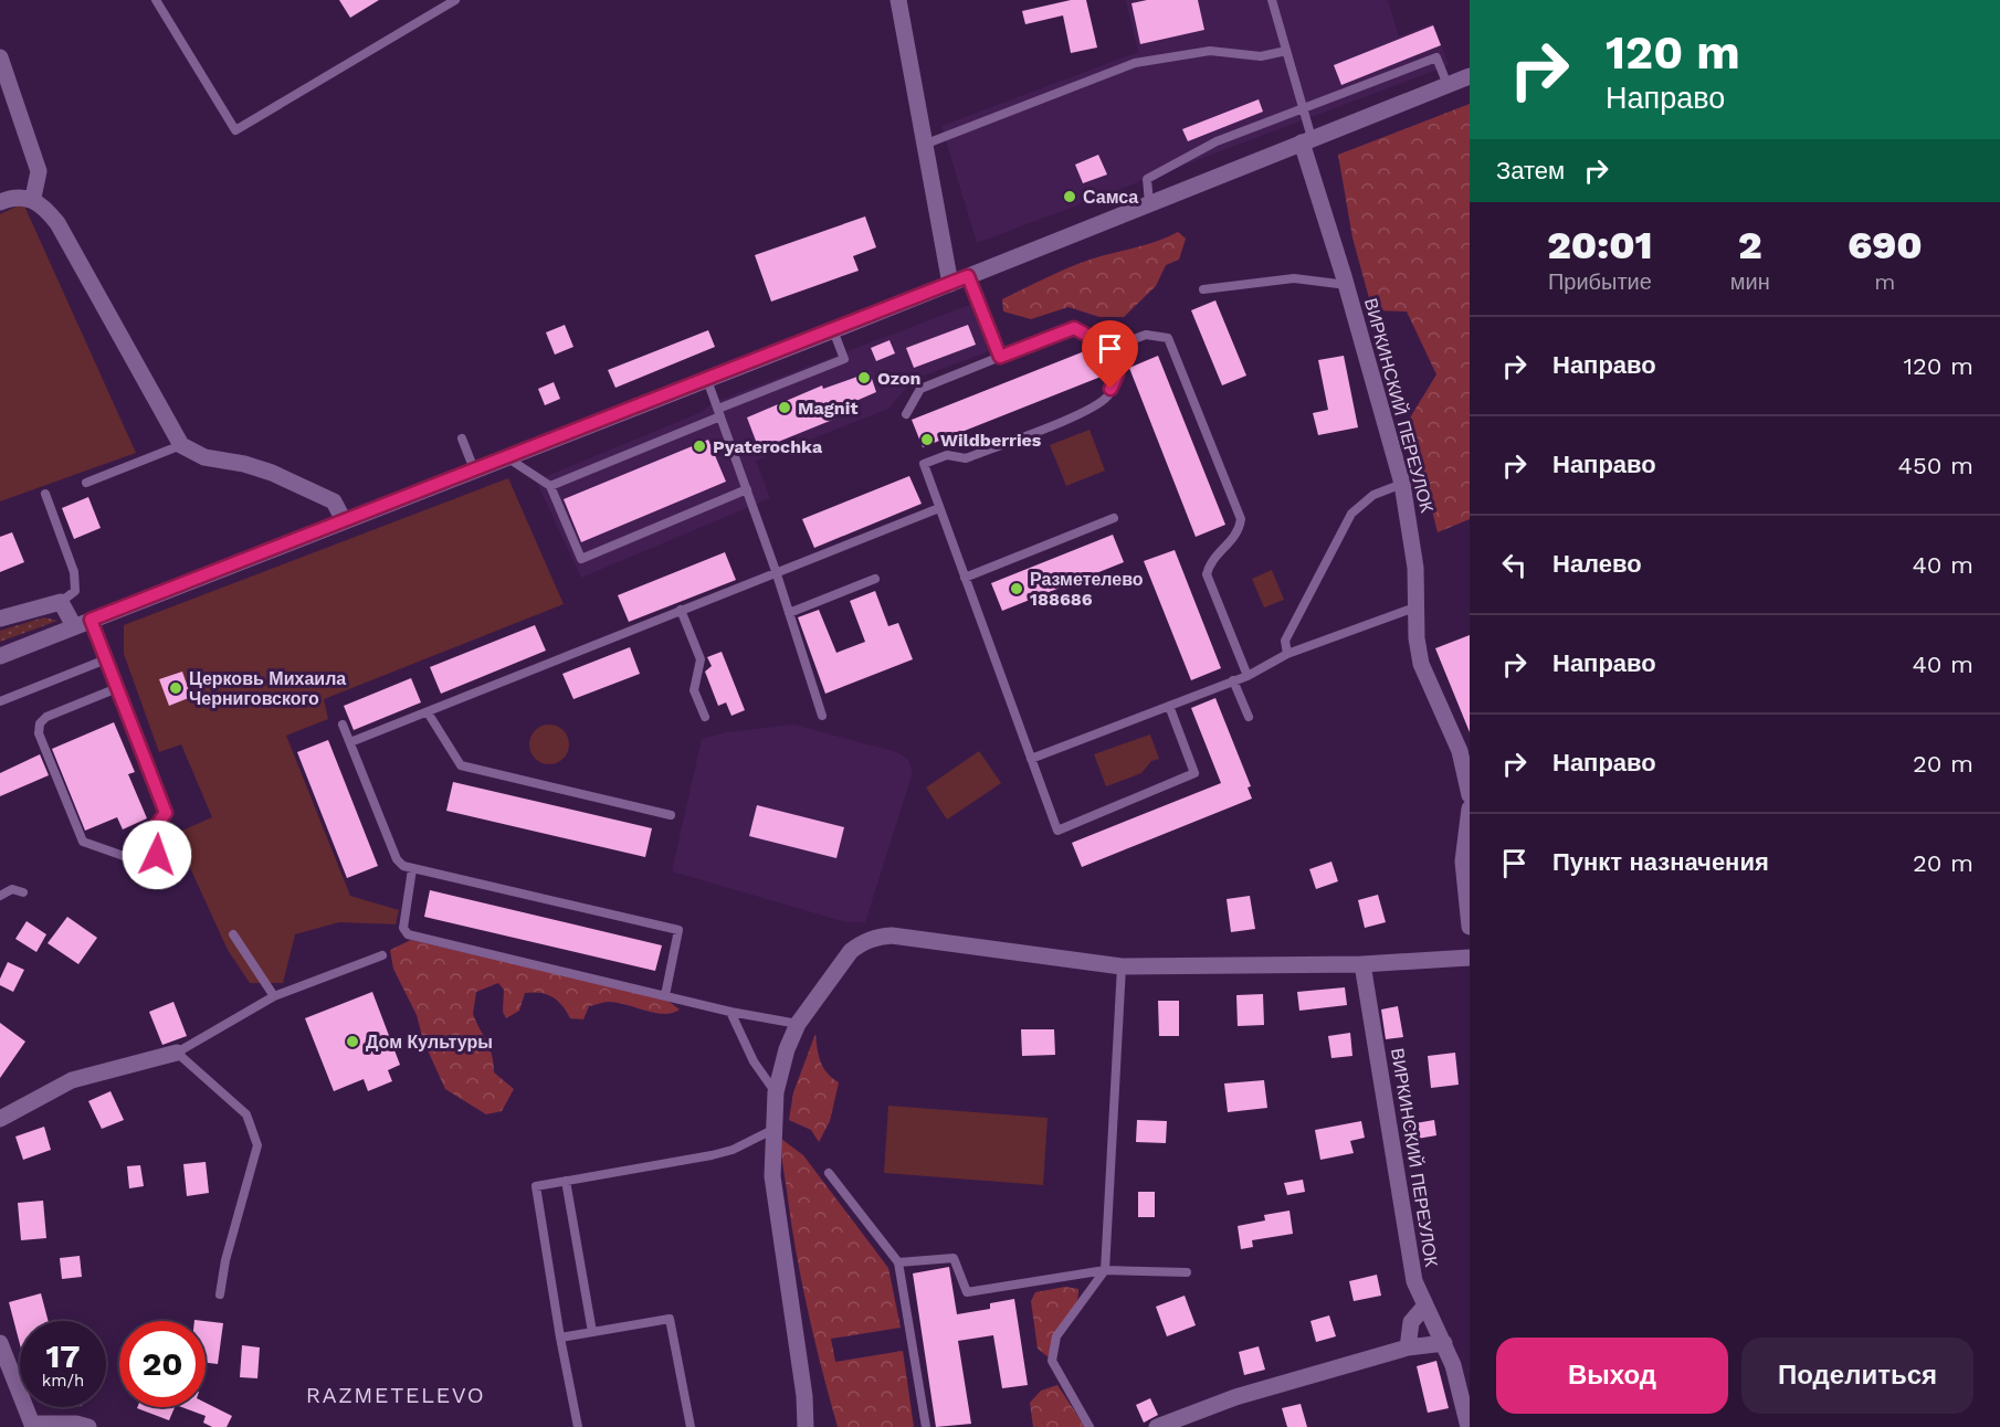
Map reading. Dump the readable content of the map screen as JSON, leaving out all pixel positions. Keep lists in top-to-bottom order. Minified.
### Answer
{"streets":{"street":["ВИРКИНСКИЙ ПЕРЕУЛОК"]},"districts":["RAZMETELEVO"],"places":["Самса","Ozon","Magnit","Wildberries","Pyaterochka","Разметелево 188686","Церковь Михаила Черниговского","Дом Культуры"],"page":{"turn":["120 m","Направо"],"then":"Затем","eta":["20:01","Прибытие","2","мин","690","m"],"list":[{"name":"Направо","value":"120 m"},{"name":"Направо","value":"450 m"},{"name":"Налево","value":"40 m"},{"name":"Направо","value":"40 m"},{"name":"Направо","value":"20 m"},{"name":"Пункт назначения","value":"20 m"}],"speed":"17 km/h","limit":"20","buttons":["Выход","Поделиться"]}}
